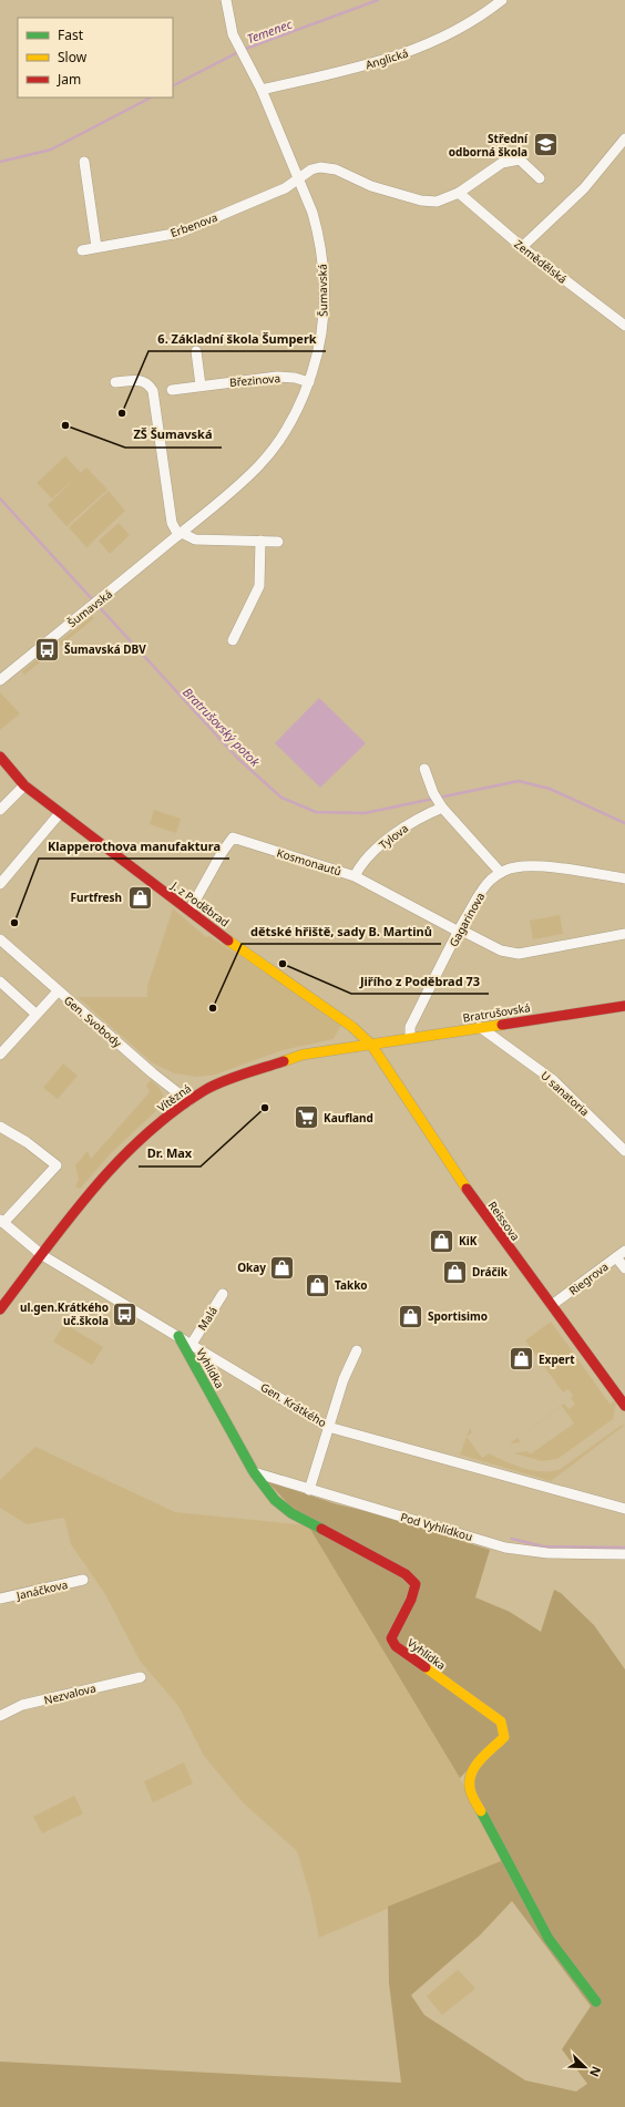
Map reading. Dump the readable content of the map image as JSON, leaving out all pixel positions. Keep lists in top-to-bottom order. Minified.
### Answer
{"streets":{"street":["Anglická","Erbenova","Zemědělská","Šumavská","Březinova","Tylova","Kosmonautů","J. z Poděbrad","Gagarinova","Bratrušovská","Gen. Svobody","U sanatoria","Vítězná","Reissova","Riegrova","Malá","Vyhlídka","Gen. Krátkého","Pod Vyhlídkou","Janáčkova","Nezvalova"]},"crossings":[["Anglická","Šumavská"],["Erbenova","Šumavská"],["Šumavská","Březinova"],["Tylova","Kosmonautů"],["Kosmonautů","J. z Poděbrad"],["Kosmonautů","Gagarinova"],["J. z Poděbrad","Bratrušovská"],["J. z Poděbrad","Vítězná"],["J. z Poděbrad","Reissova"],["Gagarinova","Bratrušovská"],["Bratrušovská","U sanatoria"],["Bratrušovská","Vítězná"],["Bratrušovská","Reissova"],["Gen. Svobody","Vítězná"],["Vítězná","Reissova"],["Vítězná","Gen. Krátkého"],["Reissova","Riegrova"],["Malá","Gen. Krátkého"],["Vyhlídka","Gen. Krátkého"],["Vyhlídka","Pod Vyhlídkou"]],"water":["Temenec","Bratrušovský potok"],"places":{"school or university":["Střední odborná škola"],"other":["6. Základní škola Šumperk","ZŠ Šumavská","Klapperothova manufaktura","Jiřího z Poděbrad 73","dětské hřiště, sady B. Martinů","Dr. Max"],"bus stop":["Šumavská DBV","ul.gen.Krátkého uč.škola"],"shop":["Furtfresh","KiK","Okay","Dráčik","Takko","Sportisimo","Expert"],"supermarket":["Kaufland"]},"legend":["Fast","Slow","Jam"],"north":"bottom right"}
